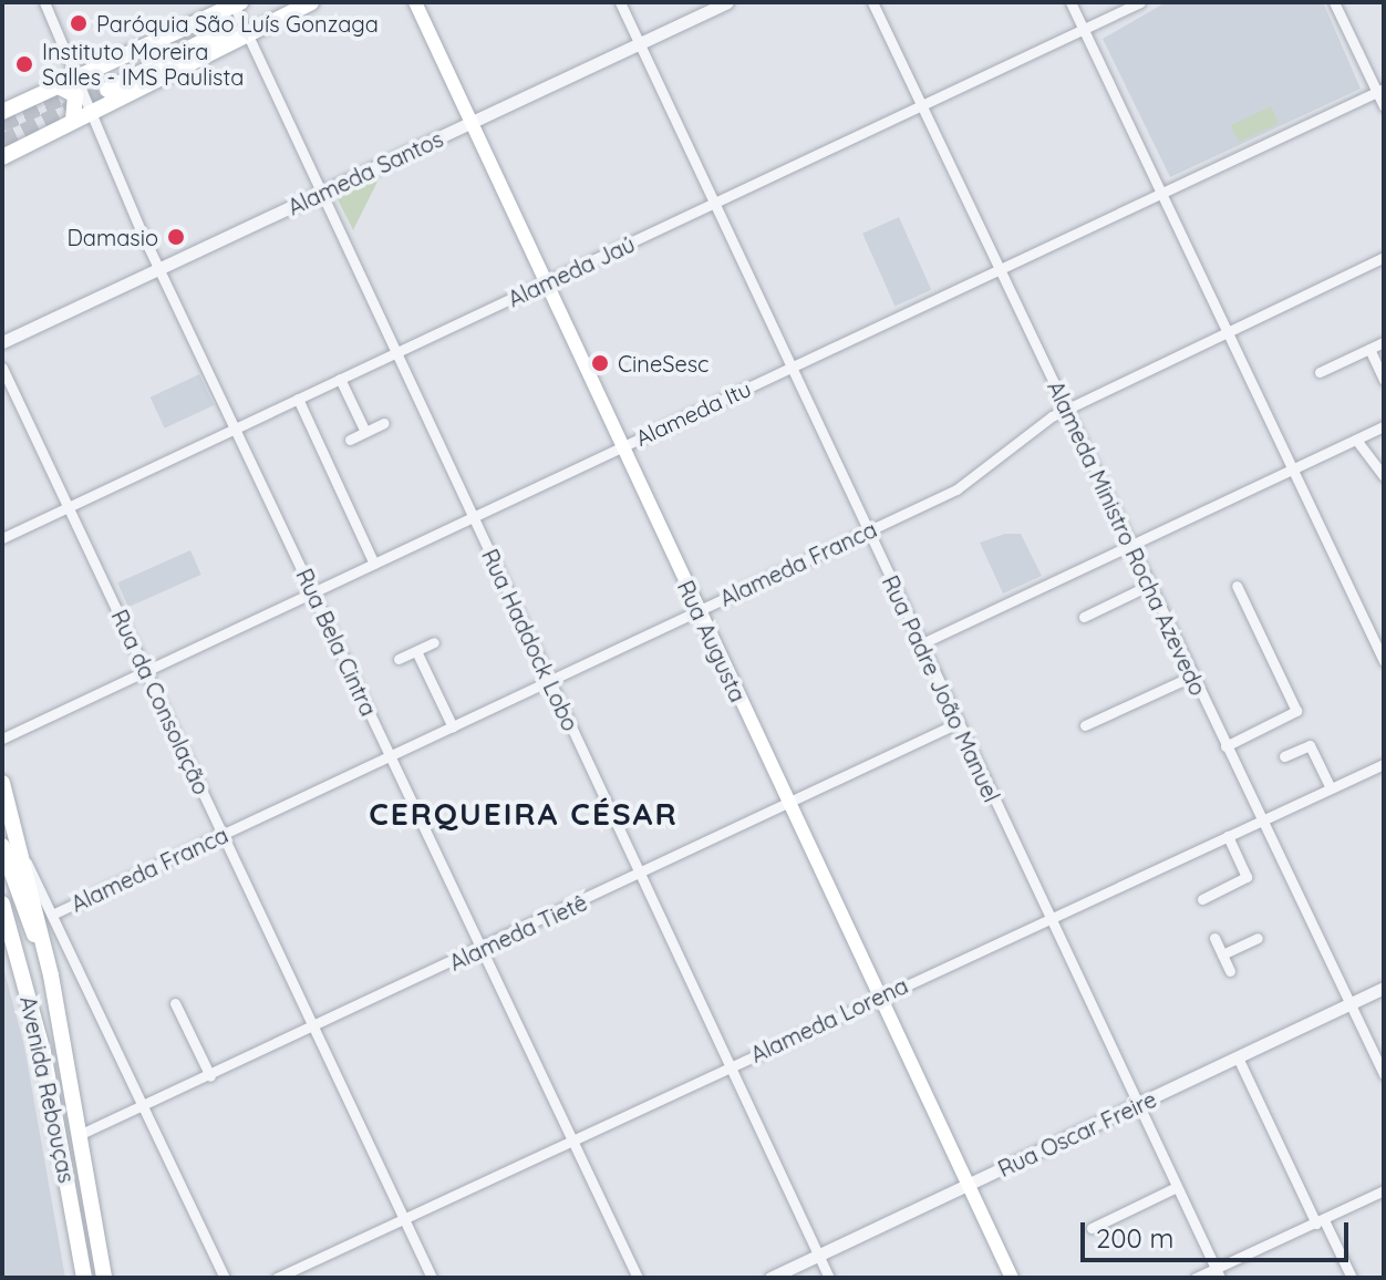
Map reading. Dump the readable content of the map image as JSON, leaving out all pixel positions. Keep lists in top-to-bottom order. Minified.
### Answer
{"streets":{"main road":["Rua Augusta","Avenida Rebouças"],"street":["Alameda Santos","Alameda Jaú","Alameda Itu","Alameda Ministro Rocha Azevedo","Alameda Franca","Rua Haddock Lobo","Rua Bela Cintra","Rua Padre João Manuel","Rua da Consolação","Alameda Tietê","Alameda Lorena","Rua Oscar Freire"]},"crossings":[["Alameda Santos","Rua Haddock Lobo"],["Alameda Santos","Rua Augusta"],["Alameda Santos","Rua Bela Cintra"],["Alameda Santos","Rua Padre João Manuel"],["Alameda Jaú","Alameda Ministro Rocha Azevedo"],["Alameda Jaú","Rua Haddock Lobo"],["Alameda Jaú","Rua Augusta"],["Alameda Jaú","Rua Bela Cintra"],["Alameda Jaú","Rua Padre João Manuel"],["Alameda Jaú","Rua da Consolação"],["Alameda Itu","Alameda Ministro Rocha Azevedo"],["Alameda Itu","Rua Haddock Lobo"],["Alameda Itu","Rua Augusta"],["Alameda Itu","Rua Bela Cintra"],["Alameda Itu","Rua Padre João Manuel"],["Alameda Itu","Rua da Consolação"],["Alameda Ministro Rocha Azevedo","Alameda Franca"],["Alameda Ministro Rocha Azevedo","Alameda Lorena"],["Alameda Ministro Rocha Azevedo","Rua Oscar Freire"],["Alameda Franca","Rua Haddock Lobo"],["Alameda Franca","Rua Augusta"],["Alameda Franca","Rua Bela Cintra"],["Alameda Franca","Rua Padre João Manuel"],["Alameda Franca","Rua da Consolação"],["Rua Haddock Lobo","Alameda Tietê"],["Rua Haddock Lobo","Alameda Lorena"],["Rua Haddock Lobo","Rua Oscar Freire"],["Rua Augusta","Alameda Tietê"],["Rua Augusta","Alameda Lorena"],["Rua Augusta","Rua Oscar Freire"],["Rua Bela Cintra","Alameda Tietê"],["Rua Bela Cintra","Alameda Lorena"],["Rua Padre João Manuel","Alameda Tietê"],["Rua Padre João Manuel","Alameda Lorena"],["Rua Padre João Manuel","Rua Oscar Freire"],["Rua da Consolação","Alameda Tietê"],["Rua da Consolação","Alameda Lorena"],["Alameda Tietê","Avenida Rebouças"]],"districts":["CERQUEIRA CÉSAR"],"places":["Paróquia São Luís Gonzaga","Instituto Moreira Salles - IMS Paulista","Damasio","CineSesc"],"scale_bar":"200 m"}
